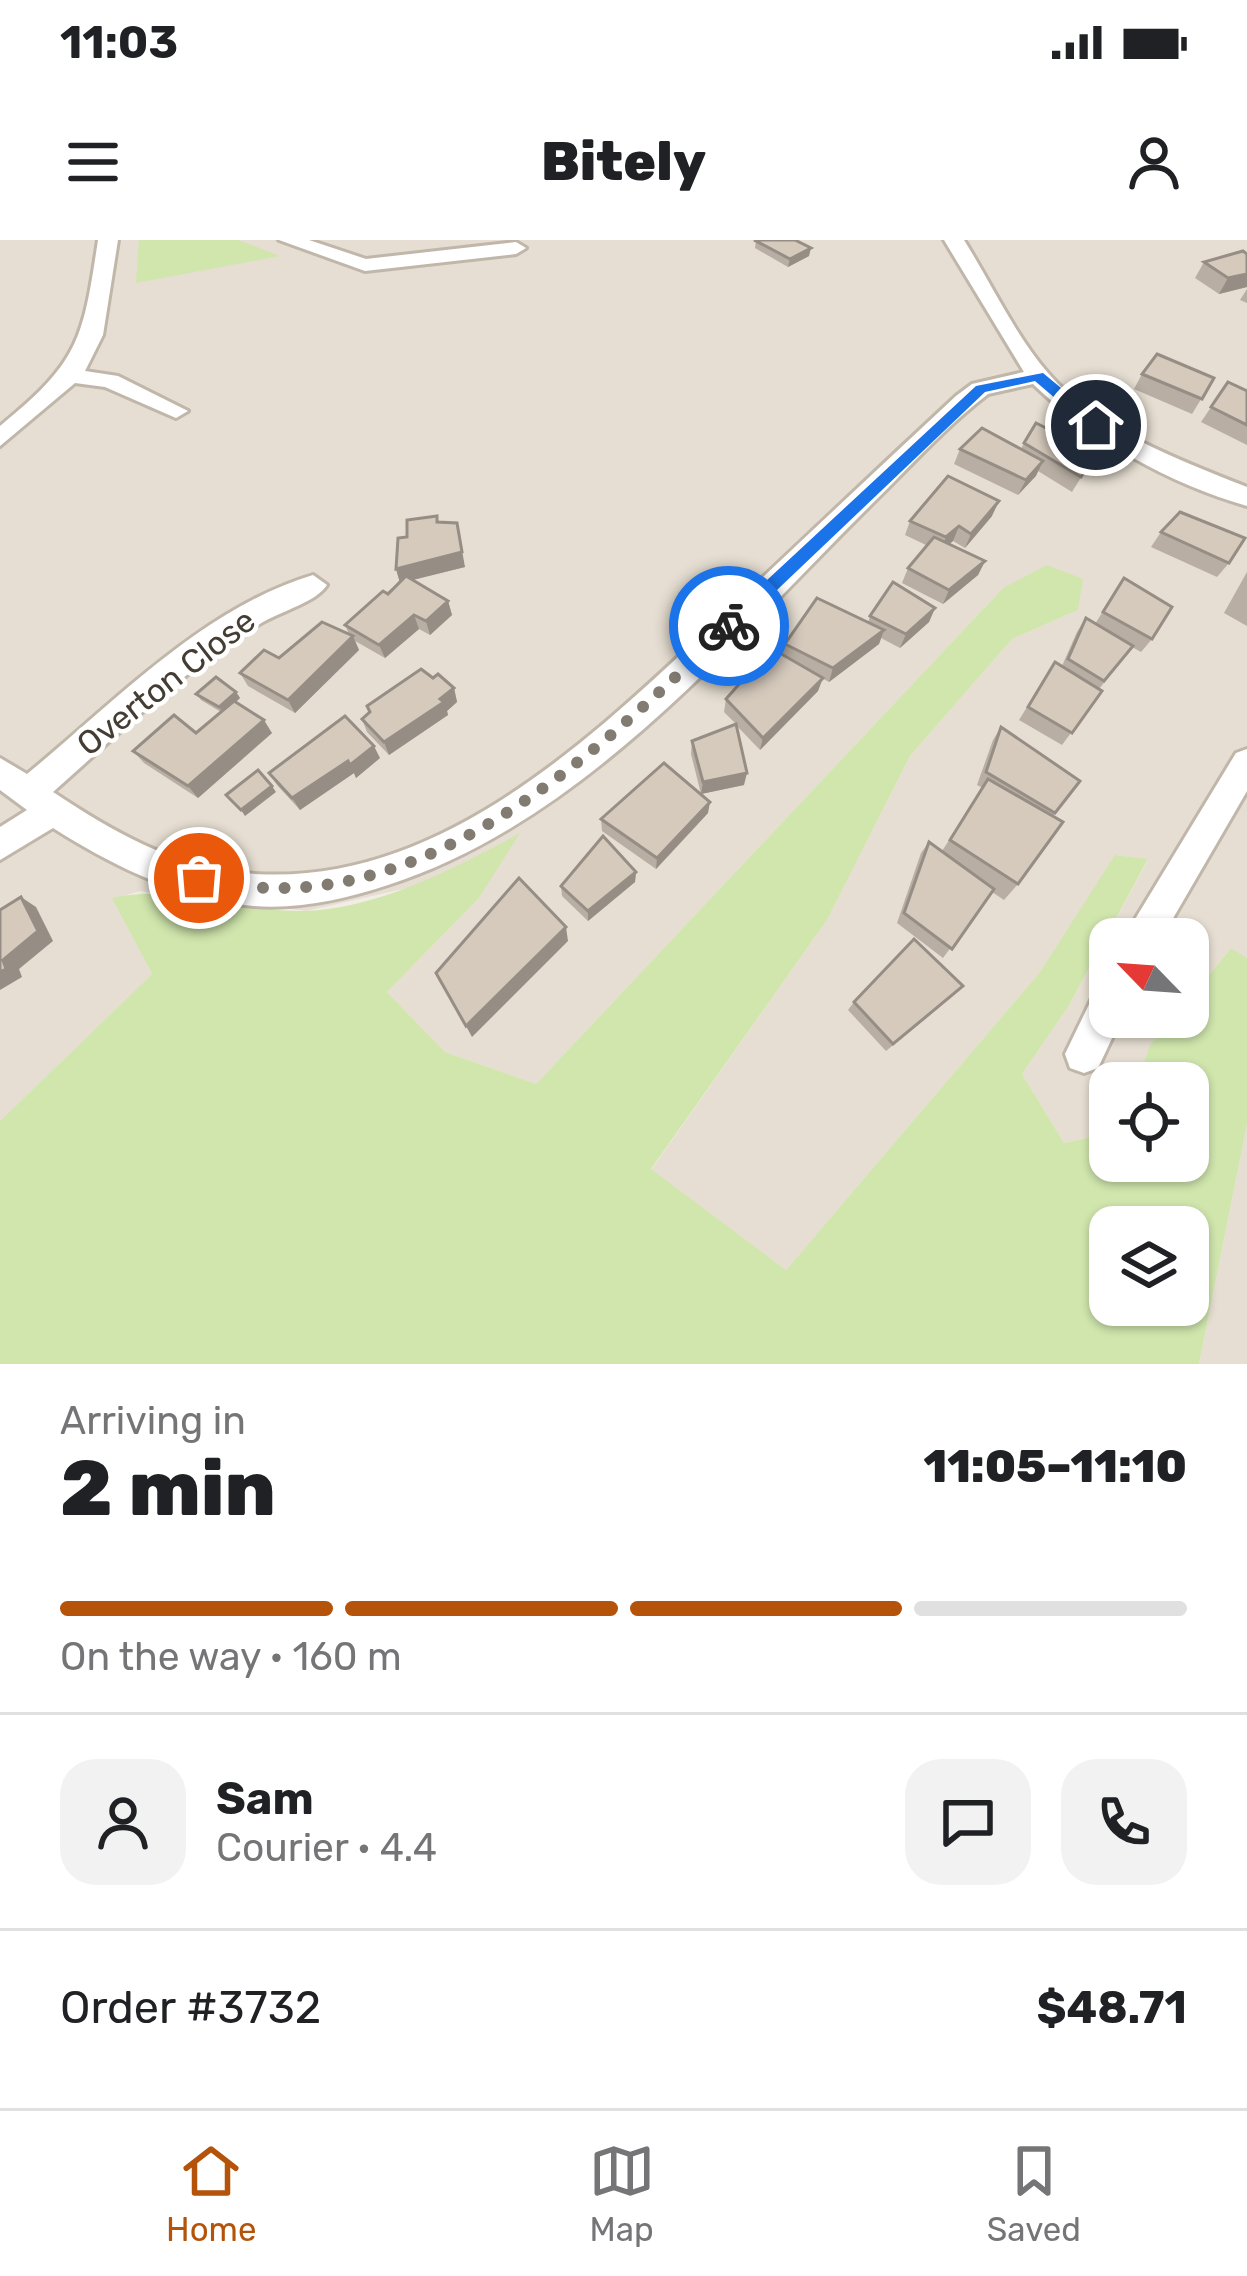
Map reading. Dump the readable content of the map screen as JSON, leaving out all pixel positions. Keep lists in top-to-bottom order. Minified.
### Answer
{"streets":{"street":["Overton Close"]},"north":"top left","page":{"status":"11:03","header":"Bitely","heading":["2 min","Arriving in","11:05–11:10"],"panel":["Sam","Courier · 4.4","Order #3732","$48.71"],"bar":"On the way · 160 m","tabs":["Home","Map","Saved"]}}
